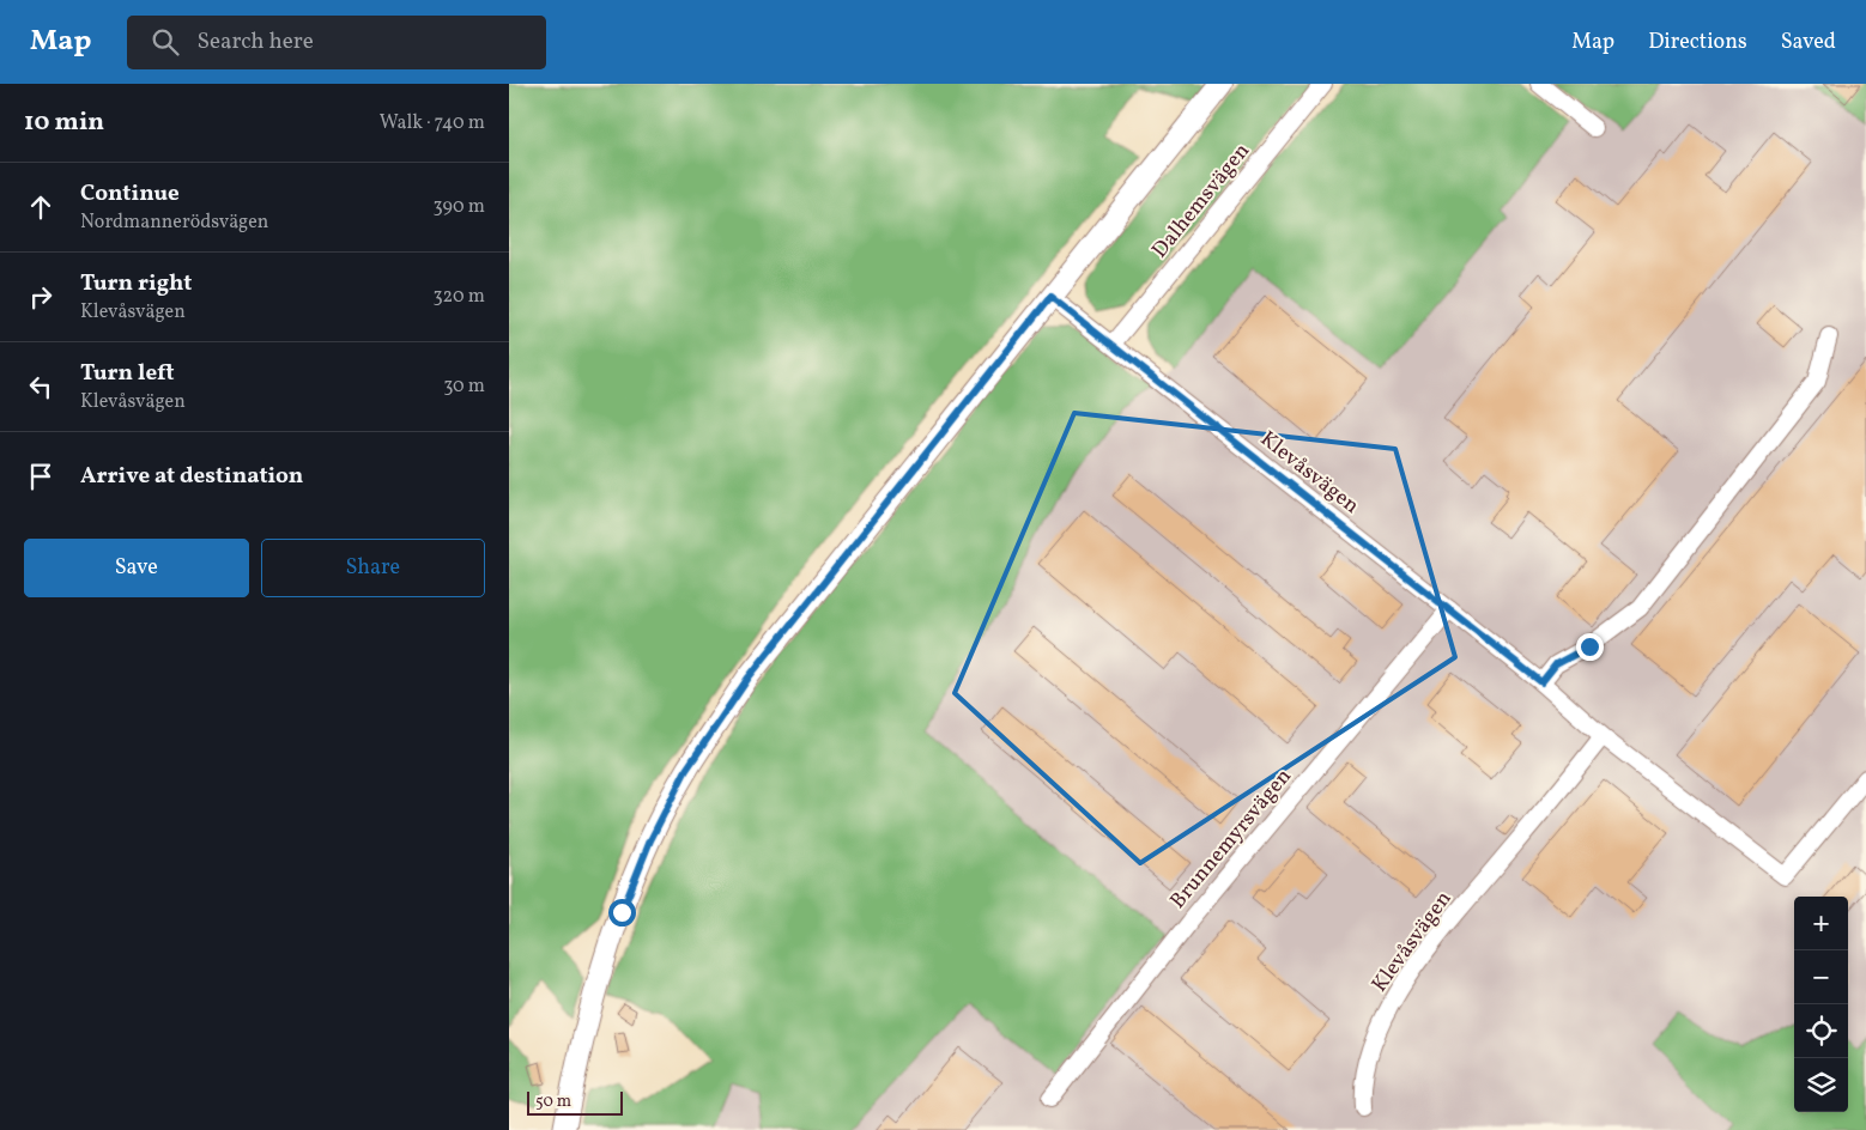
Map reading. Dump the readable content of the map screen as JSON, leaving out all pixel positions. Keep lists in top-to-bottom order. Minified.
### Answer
{"streets":{"street":["Dalhemsvägen","Klevåsvägen","Brunnemyrsvägen"]},"crossings":[["Dalhemsvägen","Klevåsvägen"],["Klevåsvägen","Brunnemyrsvägen"]],"scale_bar":"50 m","page":{"header":"Map","search":"Search here","nav":["Map","Directions","Saved"],"heading":["10 min","Walk · 740 m"],"list":[["Continue","Nordmannerödsvägen","390 m"],["Turn right","Klevåsvägen","320 m"],["Turn left","Klevåsvägen","30 m"],"Arrive at destination"],"buttons":["Save","Share"],"map_buttons":["+","−"],"scale":"50 m"}}
